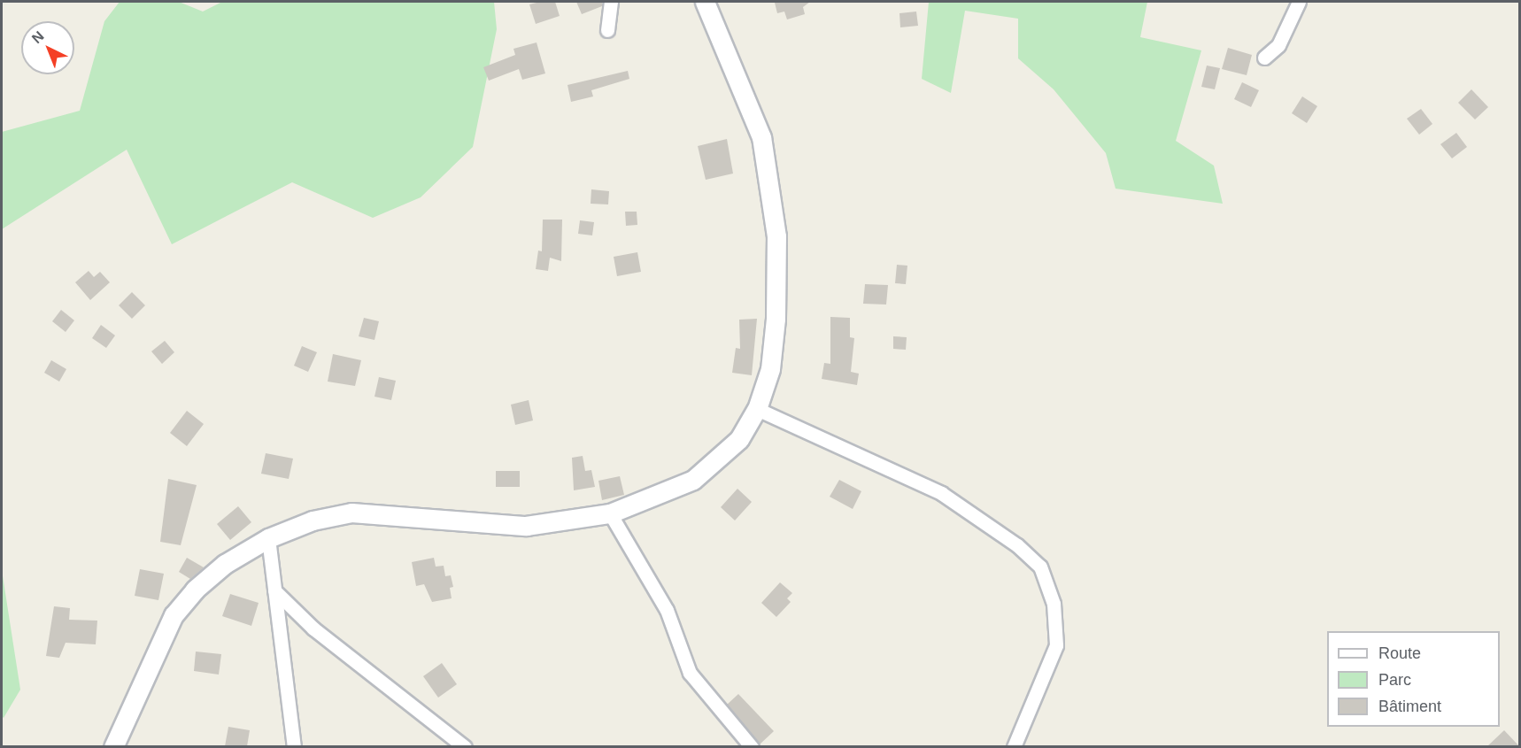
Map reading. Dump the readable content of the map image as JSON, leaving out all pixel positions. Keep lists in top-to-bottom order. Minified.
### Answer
{"legend":["Route","Parc","Bâtiment"],"north":"top left"}
